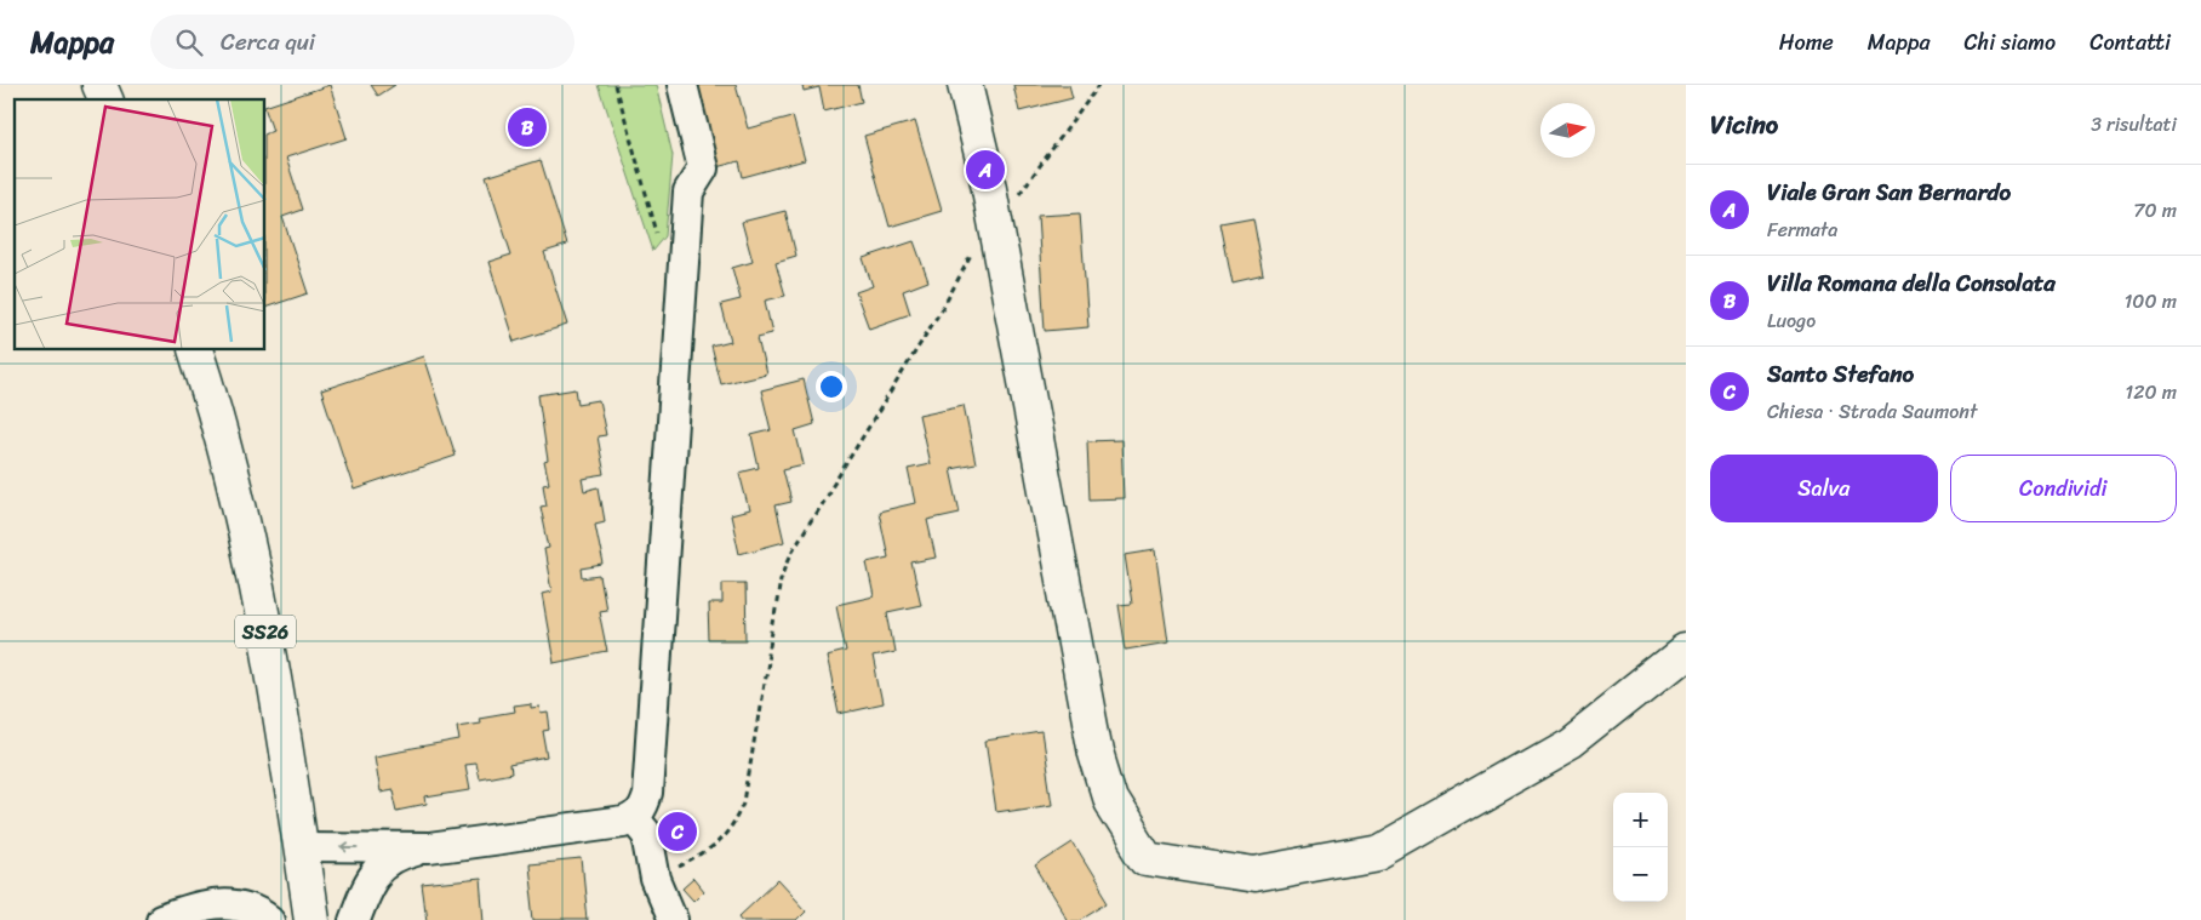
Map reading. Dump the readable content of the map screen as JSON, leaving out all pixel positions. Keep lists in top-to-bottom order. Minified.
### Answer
{"streets":{"main road":["SS26"]},"north":"right","page":{"header":"Mappa","search":"Cerca qui","nav":["Home","Mappa","Chi siamo","Contatti"],"heading":["Vicino","3 risultati"],"pins":["B","A","C"],"list":[{"mark":"A","name":"Viale Gran San Bernardo","note":"Fermata","value":"70 m"},{"mark":"B","name":"Villa Romana della Consolata","note":"Luogo","value":"100 m"},{"mark":"C","name":"Santo Stefano","note":"Chiesa · Strada Saumont","value":"120 m"}],"buttons":["Salva","Condividi"],"map_buttons":["+","−"]}}
